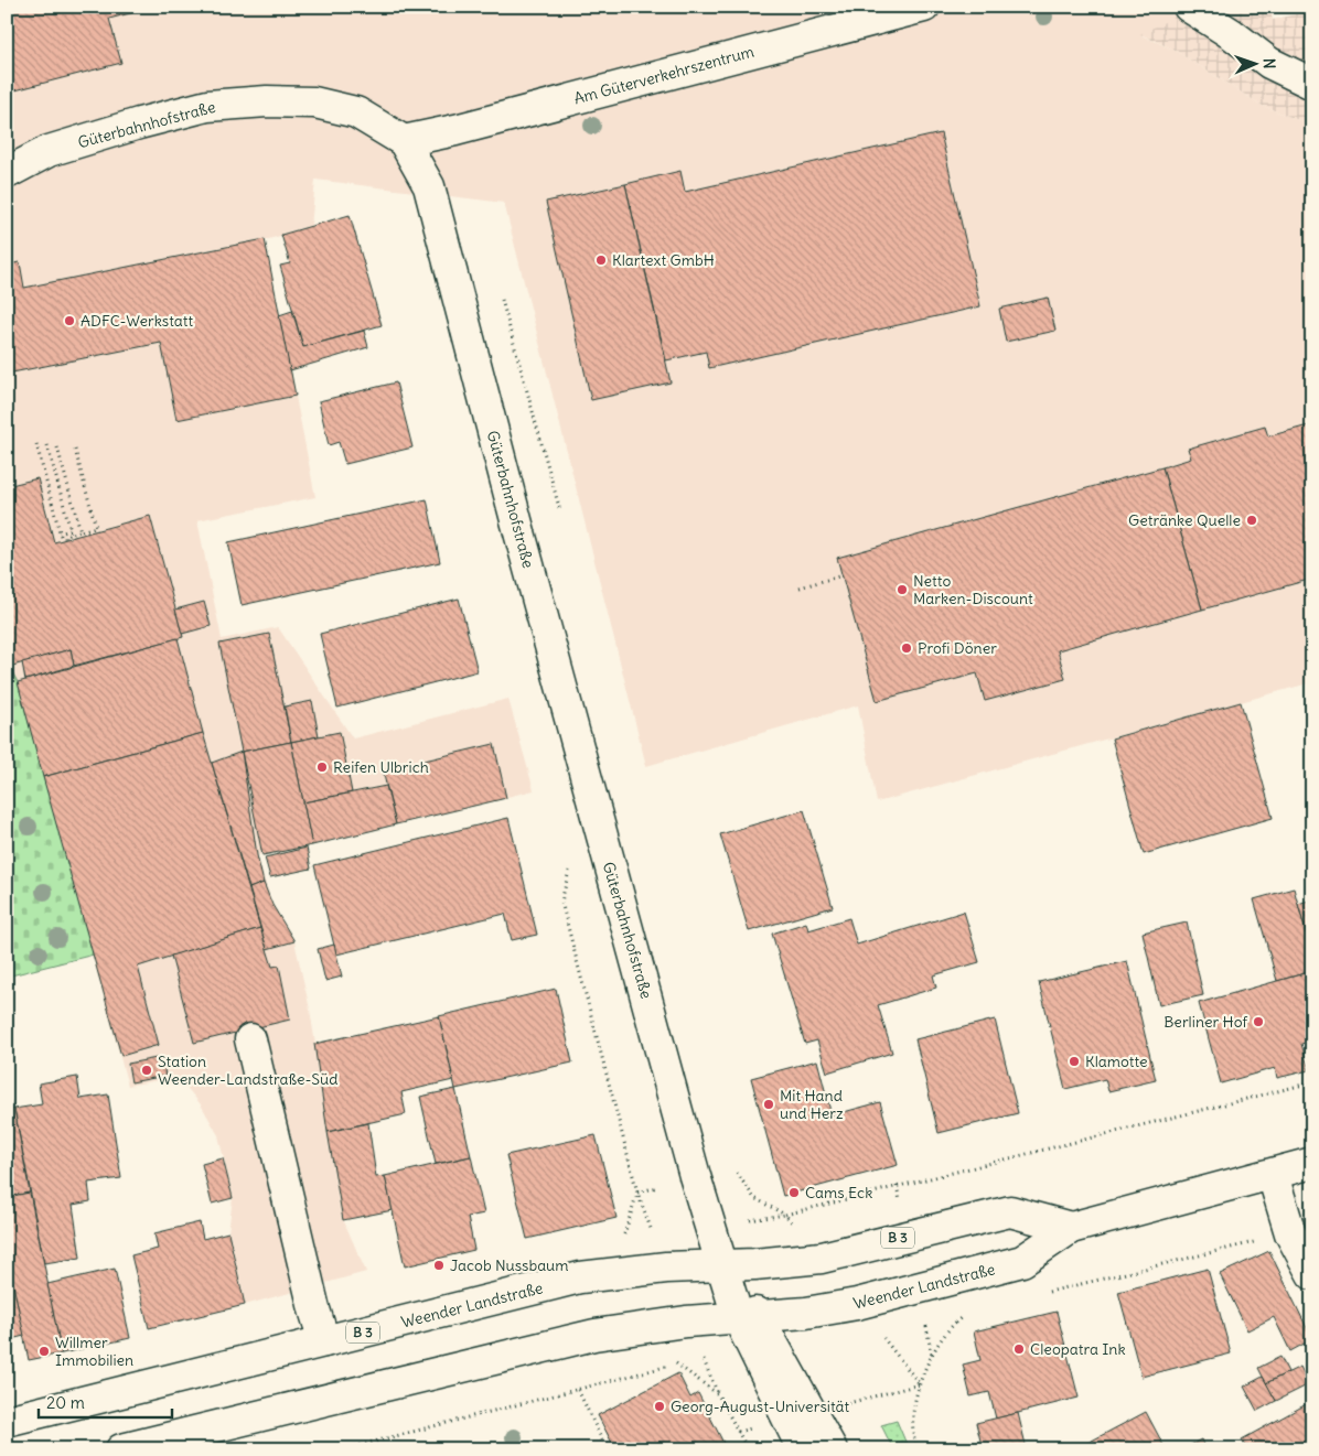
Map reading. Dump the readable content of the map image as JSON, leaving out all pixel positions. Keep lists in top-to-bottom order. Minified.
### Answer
{"streets":{"street":["Am Güterverkehrszentrum","Güterbahnhofstraße","B 3","Weender Landstraße"]},"crossings":[["Am Güterverkehrszentrum","Güterbahnhofstraße"],["Güterbahnhofstraße","Weender Landstraße"]],"places":["Klartext GmbH","ADFC-Werkstatt","Getränke Quelle","Netto Marken-Discount","Profi Döner","Reifen Ulbrich","Berliner Hof","Klamotte","Station Weender-Landstraße-Süd","Mit Hand und Herz","Cams Eck","Jacob Nussbaum","Cleopatra Ink","Willmer Immobilien","Georg-August-Universität"],"scale_bar":"20 m","north":"right"}
